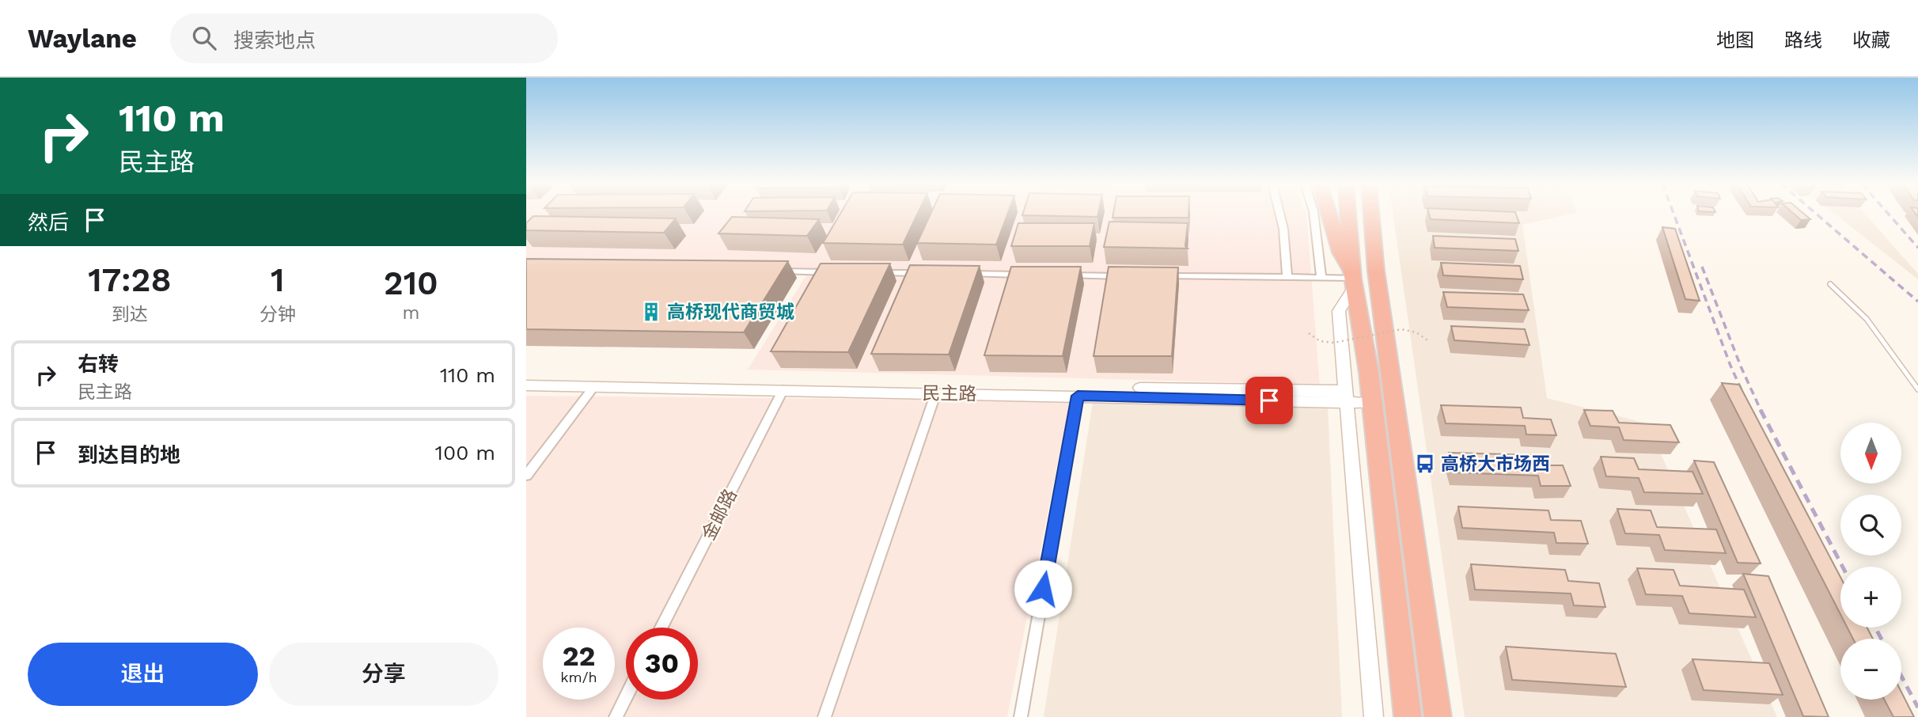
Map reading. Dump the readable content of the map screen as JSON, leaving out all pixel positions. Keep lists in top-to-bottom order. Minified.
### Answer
{"streets":{"street":["民主路","金邮路"]},"crossings":[["民主路","金邮路"]],"places":{"building":["高桥现代商贸城"],"bus stop":["高桥大市场西"]},"north":"bottom","page":{"header":"Waylane","search":"搜索地点","nav":["地图","路线","收藏"],"turn":["110 m","民主路"],"then":"然后","eta":["17:28","到达","1","分钟","210","m"],"list":[{"name":"右转","note":"民主路","value":"110 m"},{"name":"到达目的地","value":"100 m"}],"map_buttons":["+","−"],"speed":"22 km/h","limit":"30","buttons":["退出","分享"]}}
